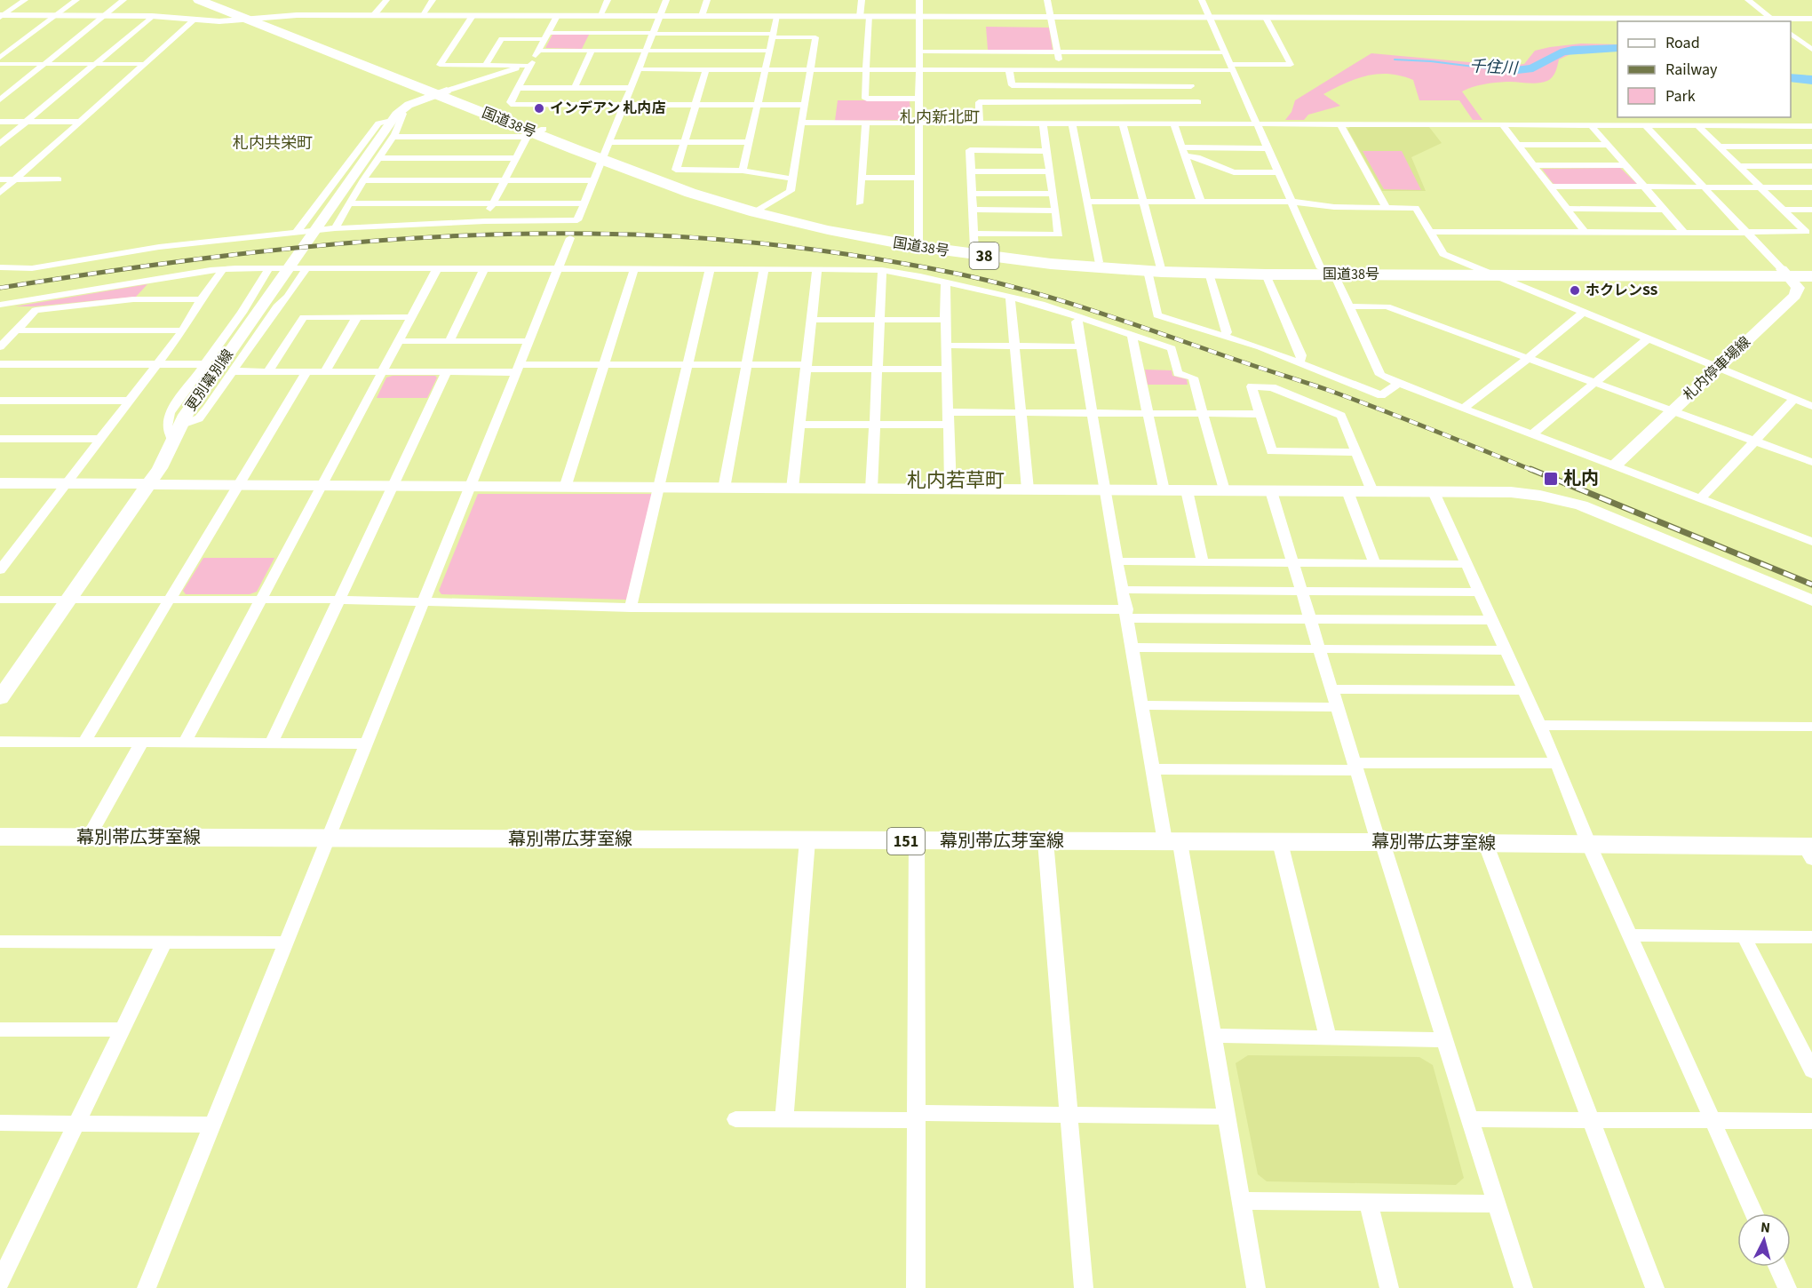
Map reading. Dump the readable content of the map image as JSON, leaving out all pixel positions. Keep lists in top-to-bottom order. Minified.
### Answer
{"streets":{"highway":["国道38号","38"],"main road":["幕別帯広芽室線","151"],"street":["札内停車場線","更別幕別線"]},"crossings":[["国道38号","札内停車場線"],["国道38号","更別幕別線"]],"districts":["札内新北町","札内共栄町","札内若草町"],"water":["千住川"],"places":{"other":["インデアン 札内店","ホクレンSS"],"transit":["札内"]},"legend":["Road","Railway","Park"],"north":"top"}
